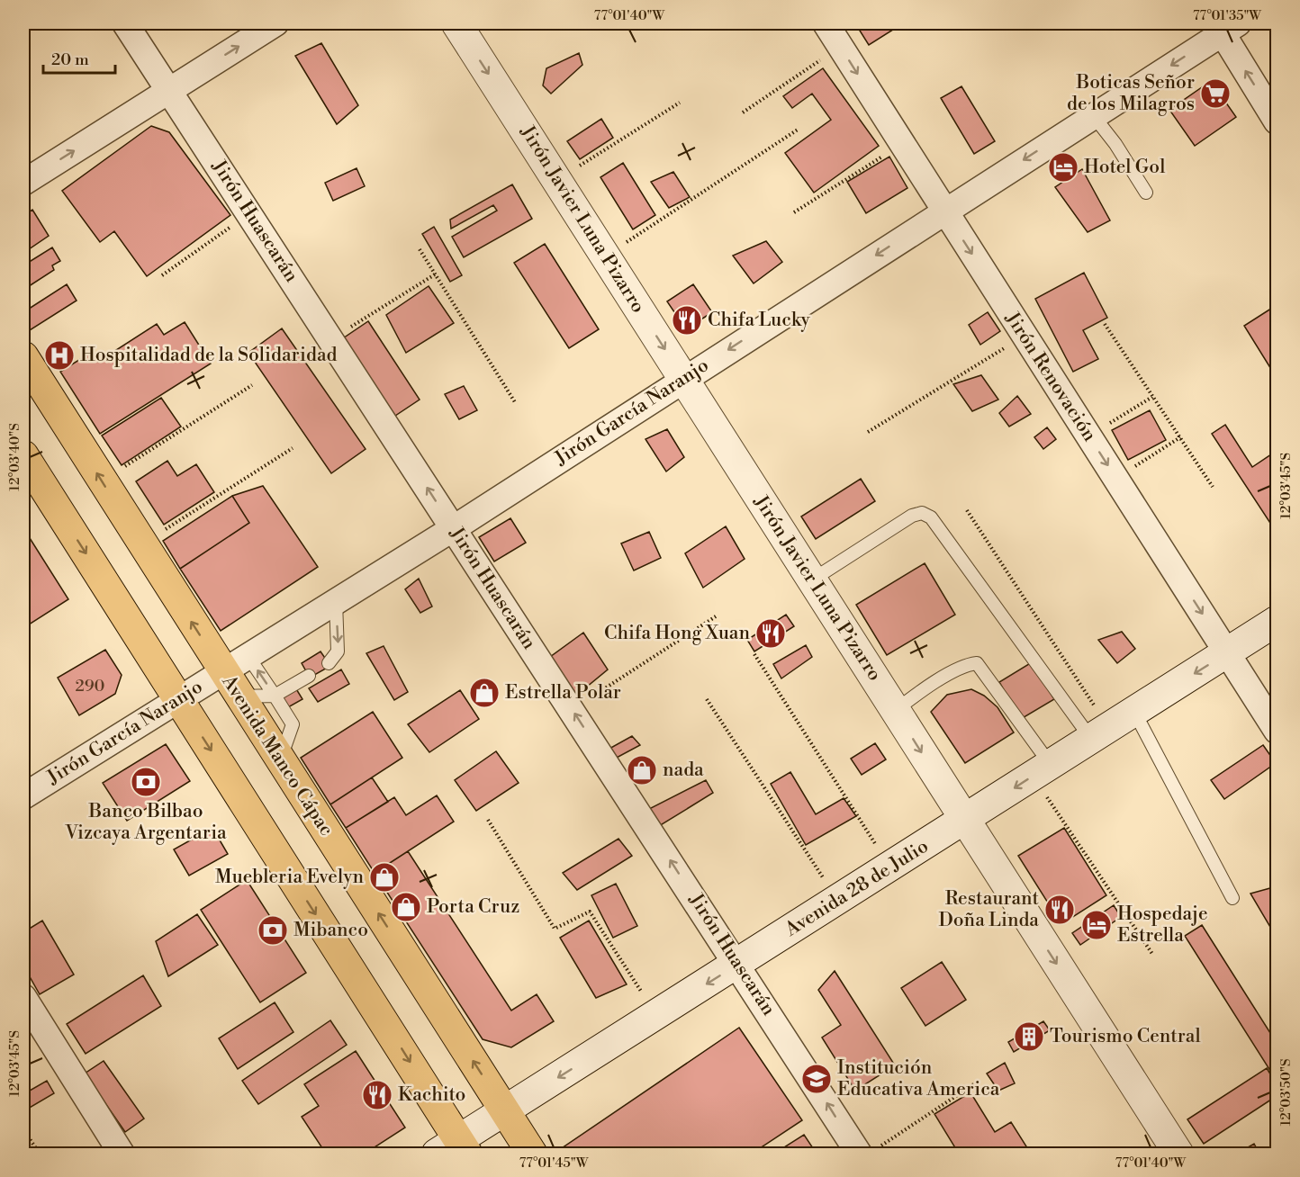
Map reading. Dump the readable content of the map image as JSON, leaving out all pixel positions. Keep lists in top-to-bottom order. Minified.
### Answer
{"streets":{"main road":["Avenida Manco Cápac"],"street":["Jirón Javier Luna Pizarro","Jirón Huascarán","Jirón Renovación","Jirón García Naranjo","Avenida 28 de Julio"]},"crossings":[["Jirón Javier Luna Pizarro","Jirón García Naranjo"],["Jirón Javier Luna Pizarro","Avenida 28 de Julio"],["Jirón Huascarán","Jirón García Naranjo"],["Jirón Huascarán","Avenida 28 de Julio"],["Jirón Renovación","Jirón García Naranjo"],["Jirón Renovación","Avenida 28 de Julio"],["Jirón García Naranjo","Avenida Manco Cápac"],["Avenida Manco Cápac","Avenida 28 de Julio"]],"one_way":["Jirón Javier Luna Pizarro","Jirón Huascarán","Jirón Renovación","Jirón García Naranjo","Avenida 28 de Julio"],"places":{"supermarket":["Boticas Señor de los Milagros"],"hotel":["Hotel Gol","Hospedaje Estrella"],"restaurant":["Chifa Lucky","Chifa Hong Xuan","Restaurant Doña Linda","Kachito"],"hospital":["Hospitalidad de la Solidaridad"],"shop":["Estrella Polar","nada","Muebleria Evelyn","Porta Cruz"],"bank":["Banco Bilbao Vizcaya Argentaria","Mibanco"],"building":["Tourismo Central"],"school or university":["Institución Educativa America"]},"house_numbers":["290"],"scale_bar":"20 m","coordinates":["77°01'40\"W","77°01'35\"W","12°03'40\"S","12°03'45\"S","12°03'50\"S","77°01'45\"W"]}
